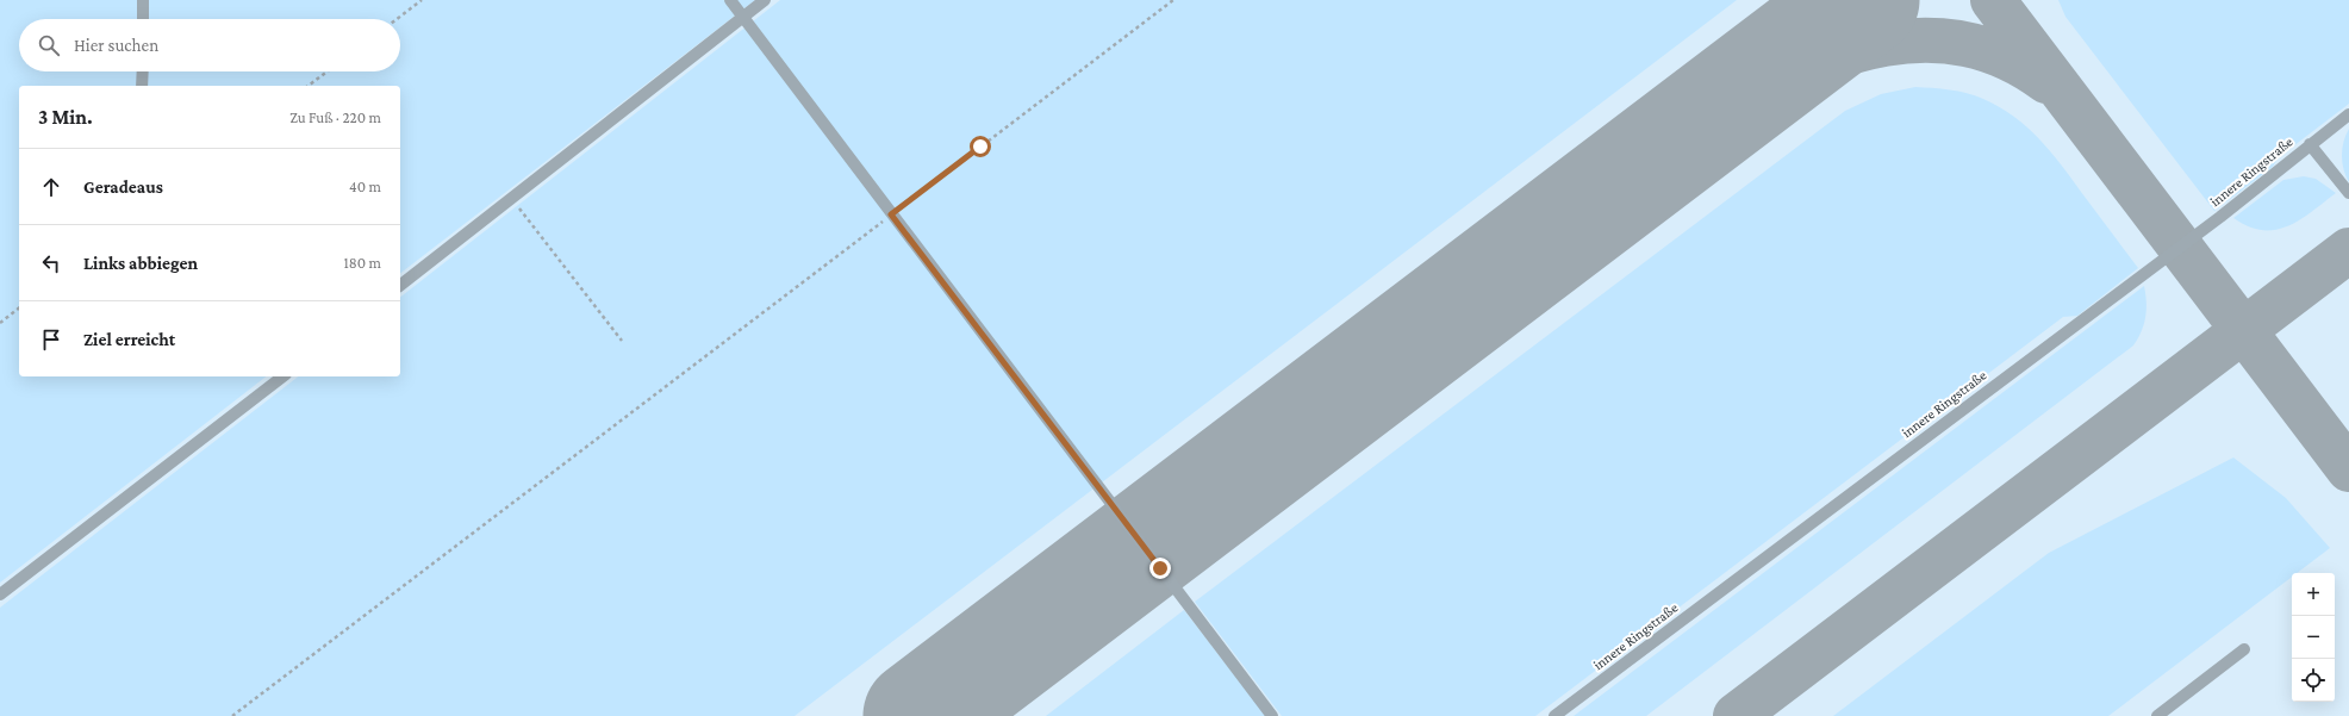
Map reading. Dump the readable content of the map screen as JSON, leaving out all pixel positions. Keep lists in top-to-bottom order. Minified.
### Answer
{"streets":{"lane":["innere Ringstraße"]},"page":{"search":"Hier suchen","heading":["3 Min.","Zu Fuß · 220 m"],"list":[["Geradeaus","40 m"],["Links abbiegen","180 m"],"Ziel erreicht"],"map_buttons":["+","−"]}}
